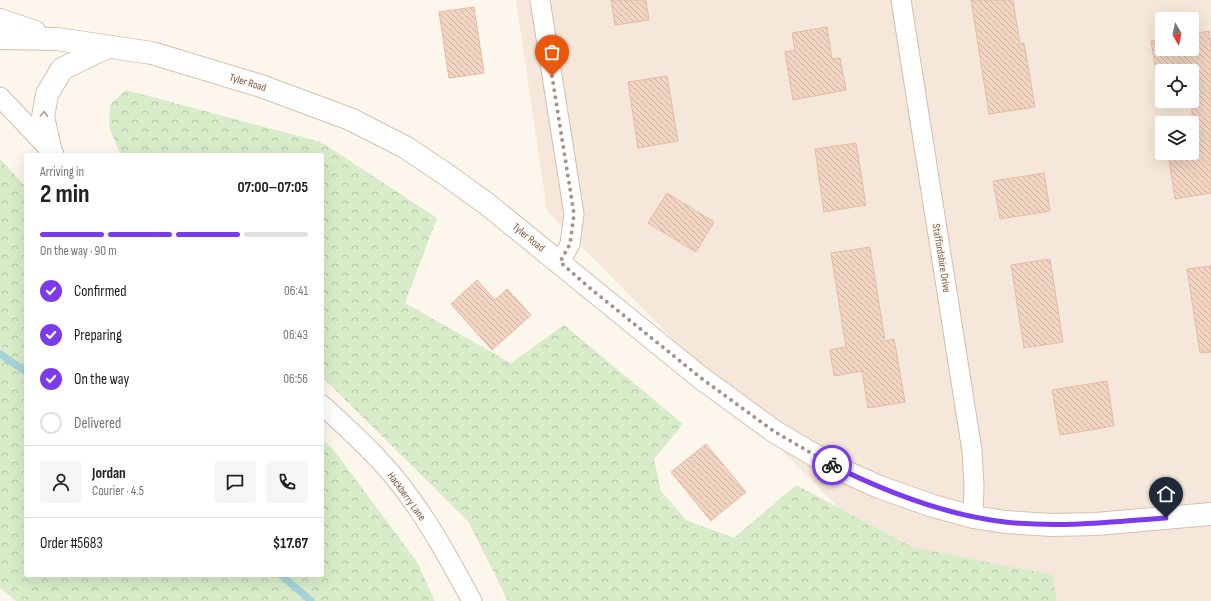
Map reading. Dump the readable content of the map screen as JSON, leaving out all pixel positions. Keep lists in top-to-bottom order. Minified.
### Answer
{"streets":{"street":["Tyler Road","Staffordshire Drive","Hackberry Lane"]},"crossings":[["Tyler Road","Staffordshire Drive"]],"north":"bottom","page":{"heading":["2 min","Arriving in","07:00–07:05"],"panel":["Jordan","Courier · 4.5","Order #5683","$17.67"],"bar":"On the way · 90 m","list":[["Confirmed","06:41"],["Preparing","06:43"],["On the way","06:56"],"Delivered"]}}
